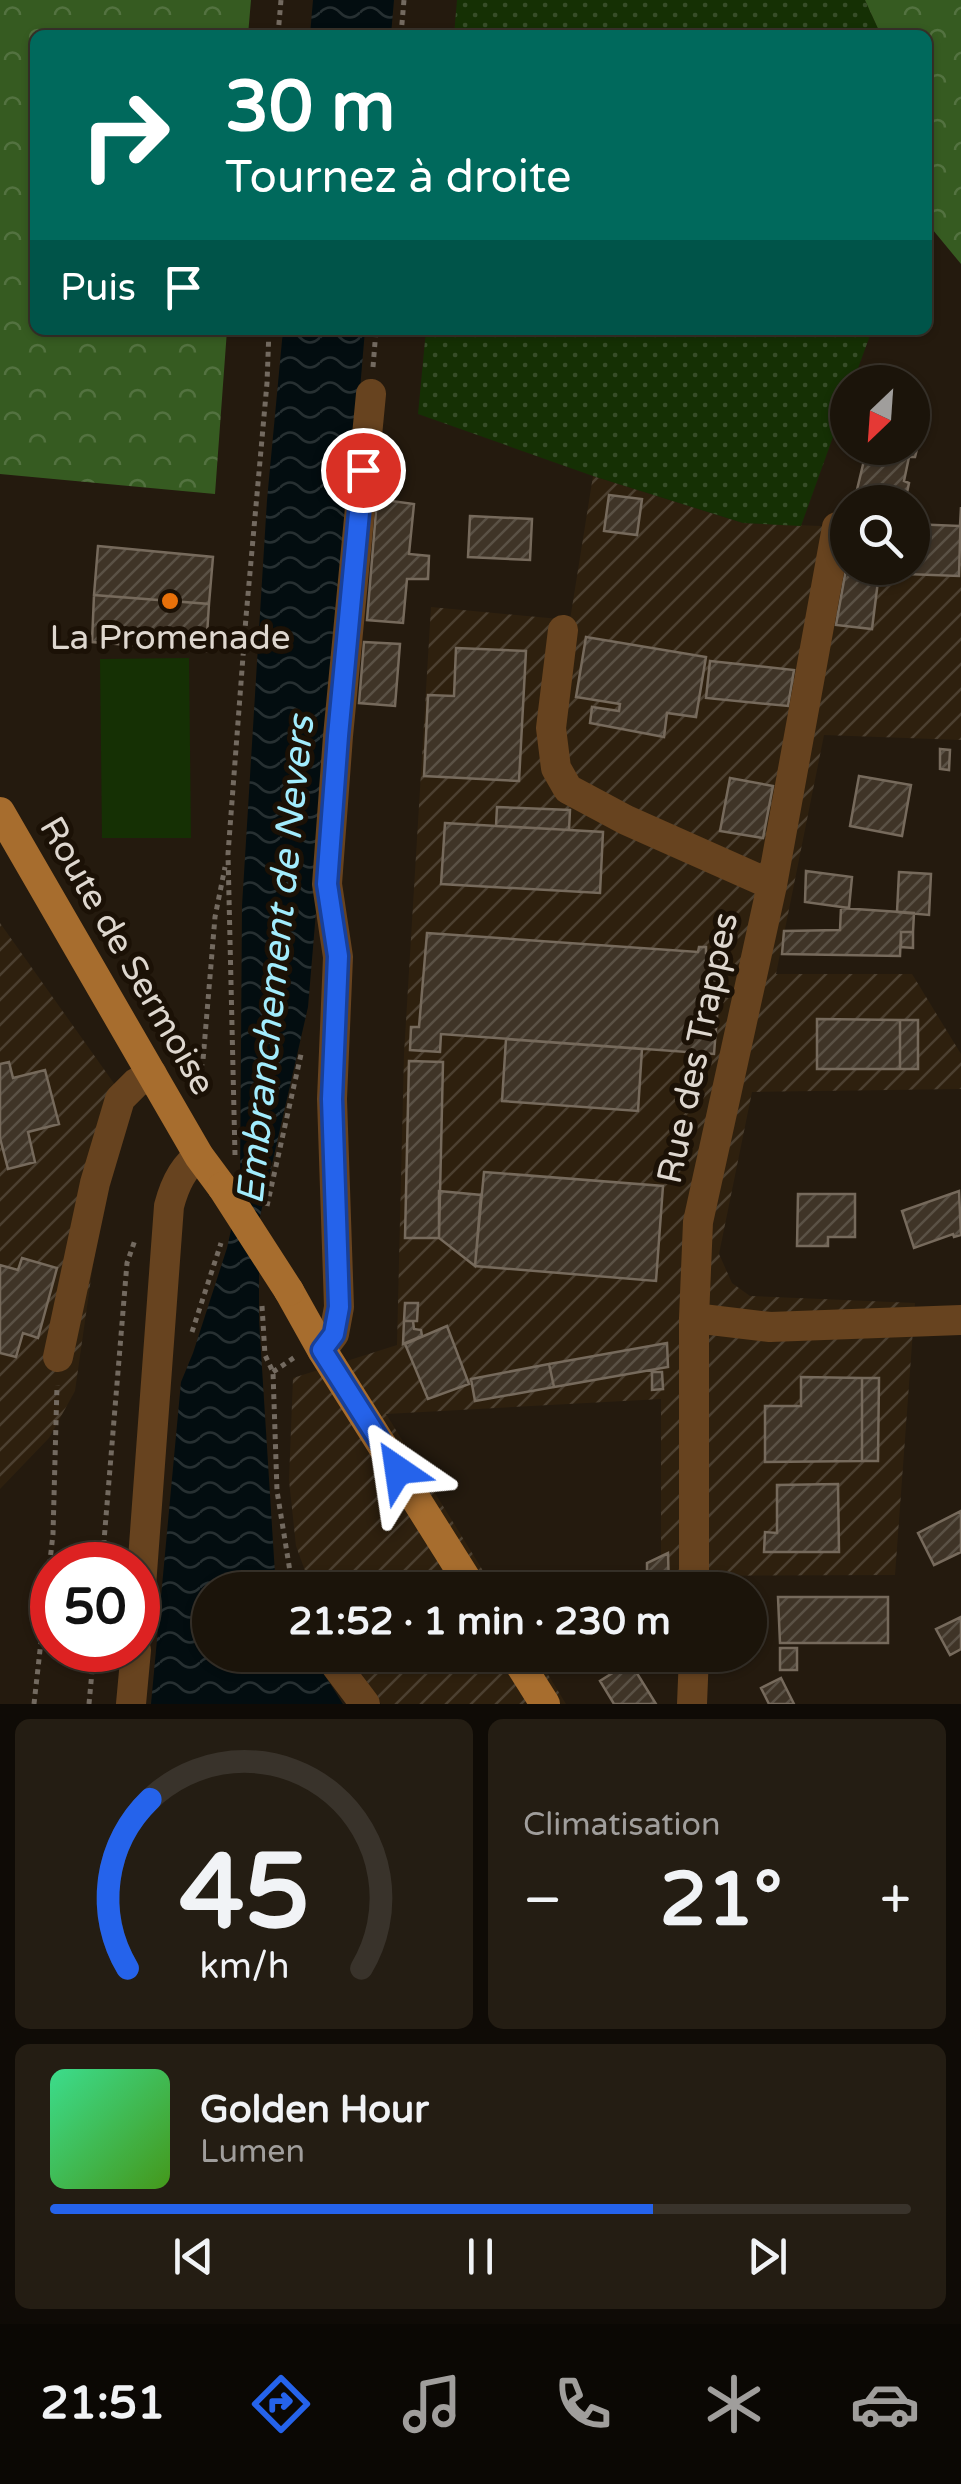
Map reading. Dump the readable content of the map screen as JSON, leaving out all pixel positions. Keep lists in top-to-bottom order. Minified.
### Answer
{"streets":{"main road":["Route de Sermoise"],"street":["Rue des Trappes"]},"water":["Embranchement de Nevers"],"places":["La Promenade"],"north":"bottom left","page":{"turn":["30 m","Tournez à droite"],"then":"Puis","limit":"50","trip":"21:52 · 1 min · 230 m","tile":"Climatisation","heat":["−","21°","+"],"song":["Golden Hour","Lumen"],"tabs":"21:51","gauge":["45","km/h"]}}
